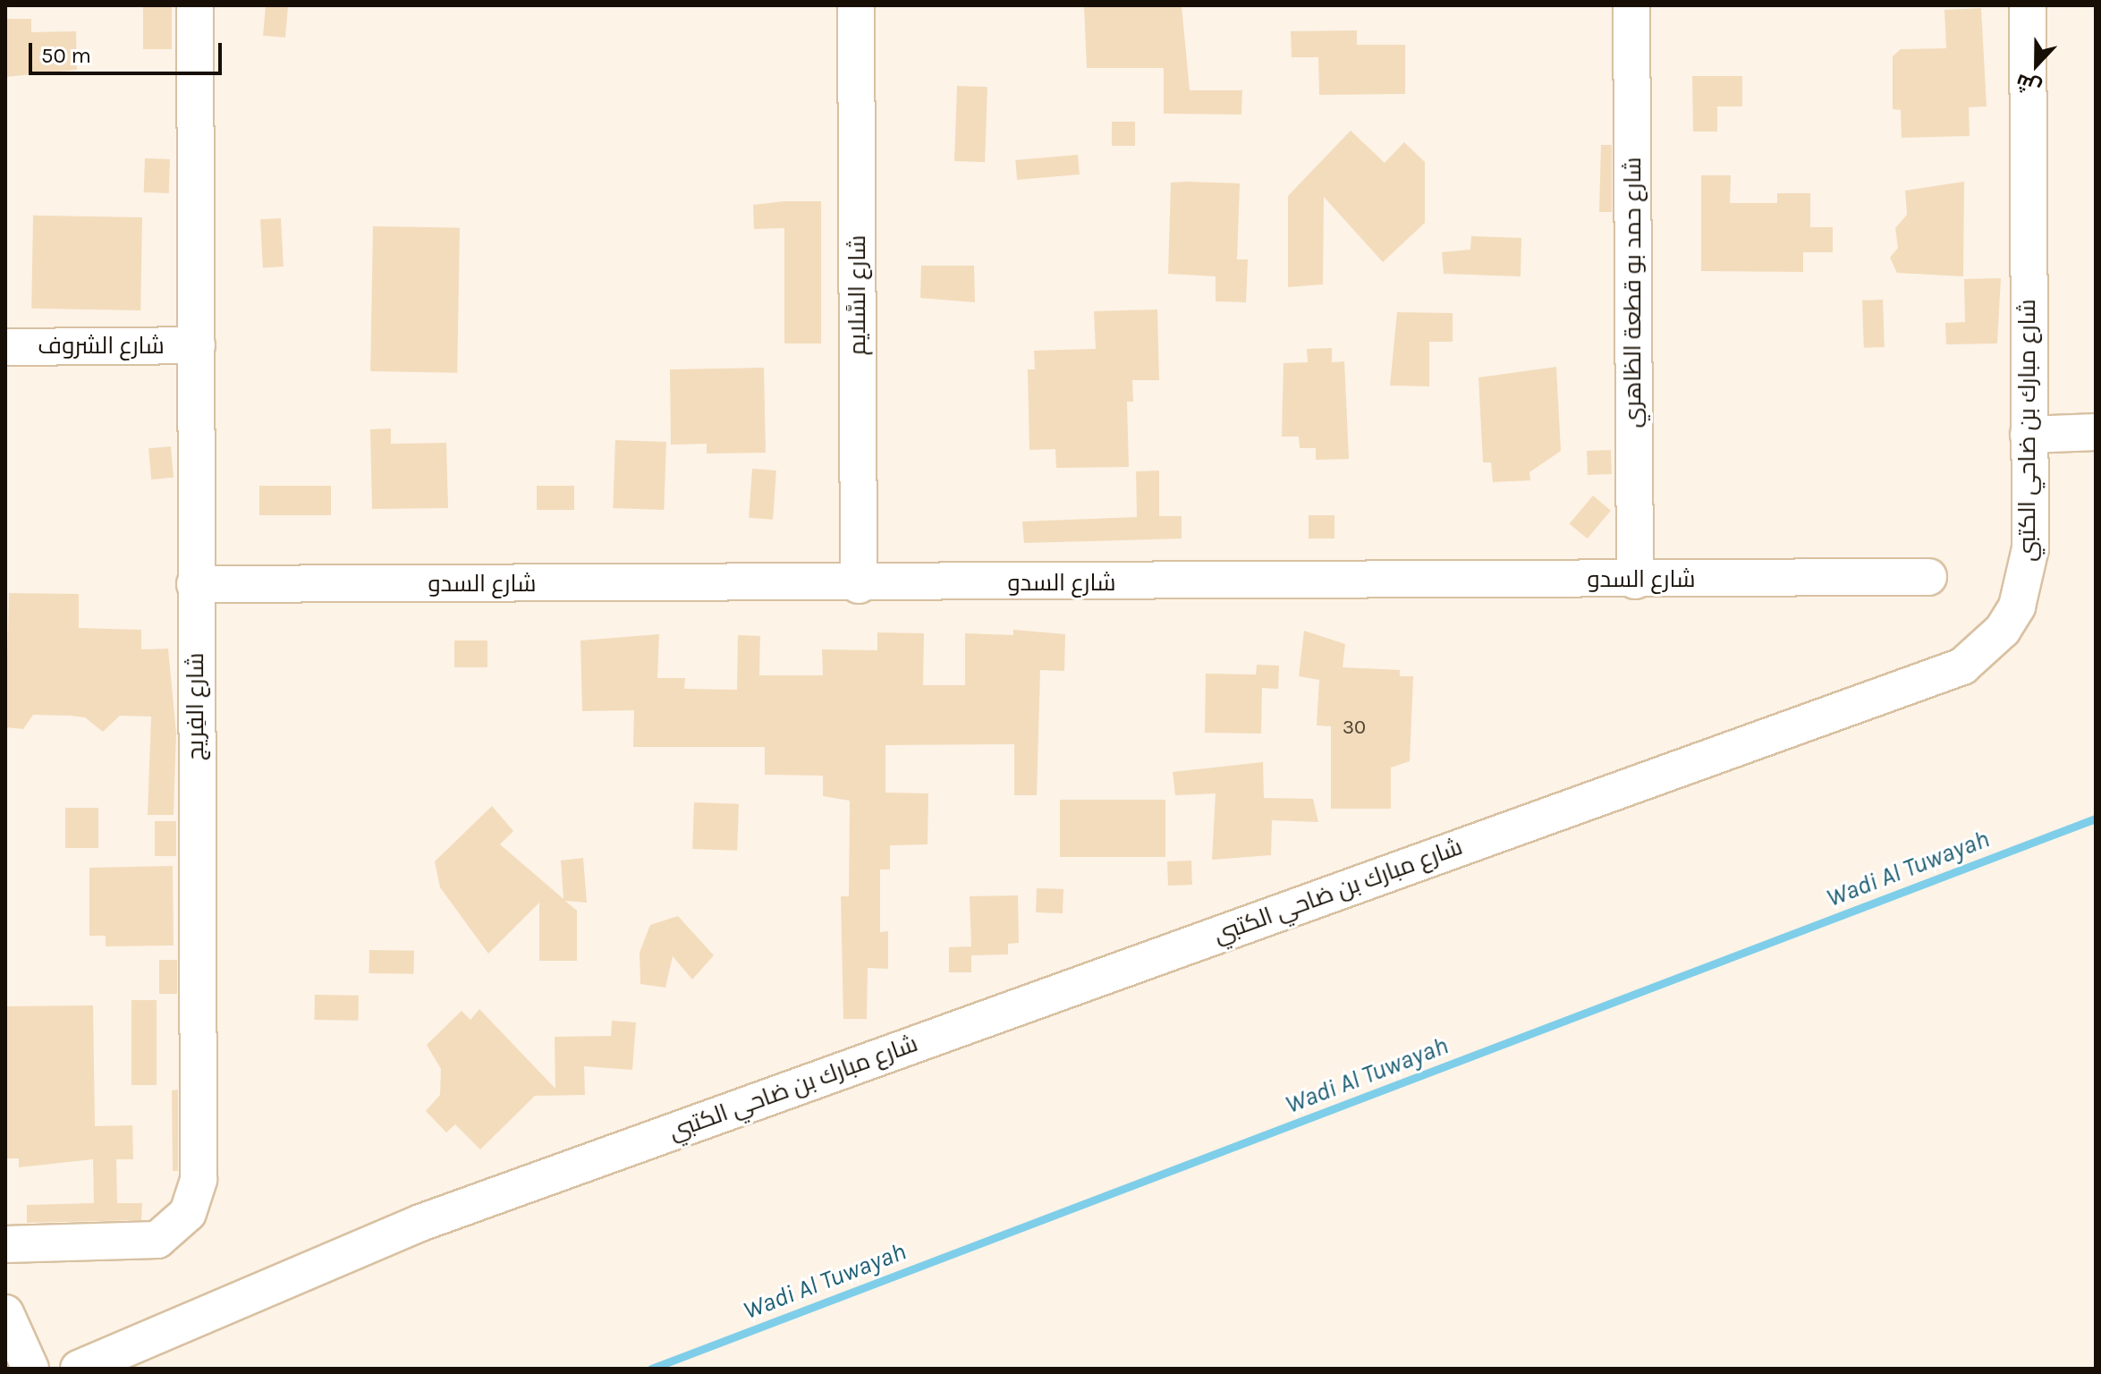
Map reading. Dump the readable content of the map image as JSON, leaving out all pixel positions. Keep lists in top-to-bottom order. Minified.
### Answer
{"streets":{"street":["شارع حمد بو قطعة الظاهري","شارع السَّلايم","شارع الشروف","شارع مبارك بن ضاحي الكتبي","شارع السدو","شارع الفِريج"]},"crossings":[["شارع حمد بو قطعة الظاهري","شارع السدو"],["شارع السَّلايم","شارع السدو"],["شارع الشروف","شارع الفِريج"],["شارع السدو","شارع الفِريج"]],"water":["Wadi Al Tuwayah"],"house_numbers":["30"],"scale_bar":"50 m","north":"bottom"}
